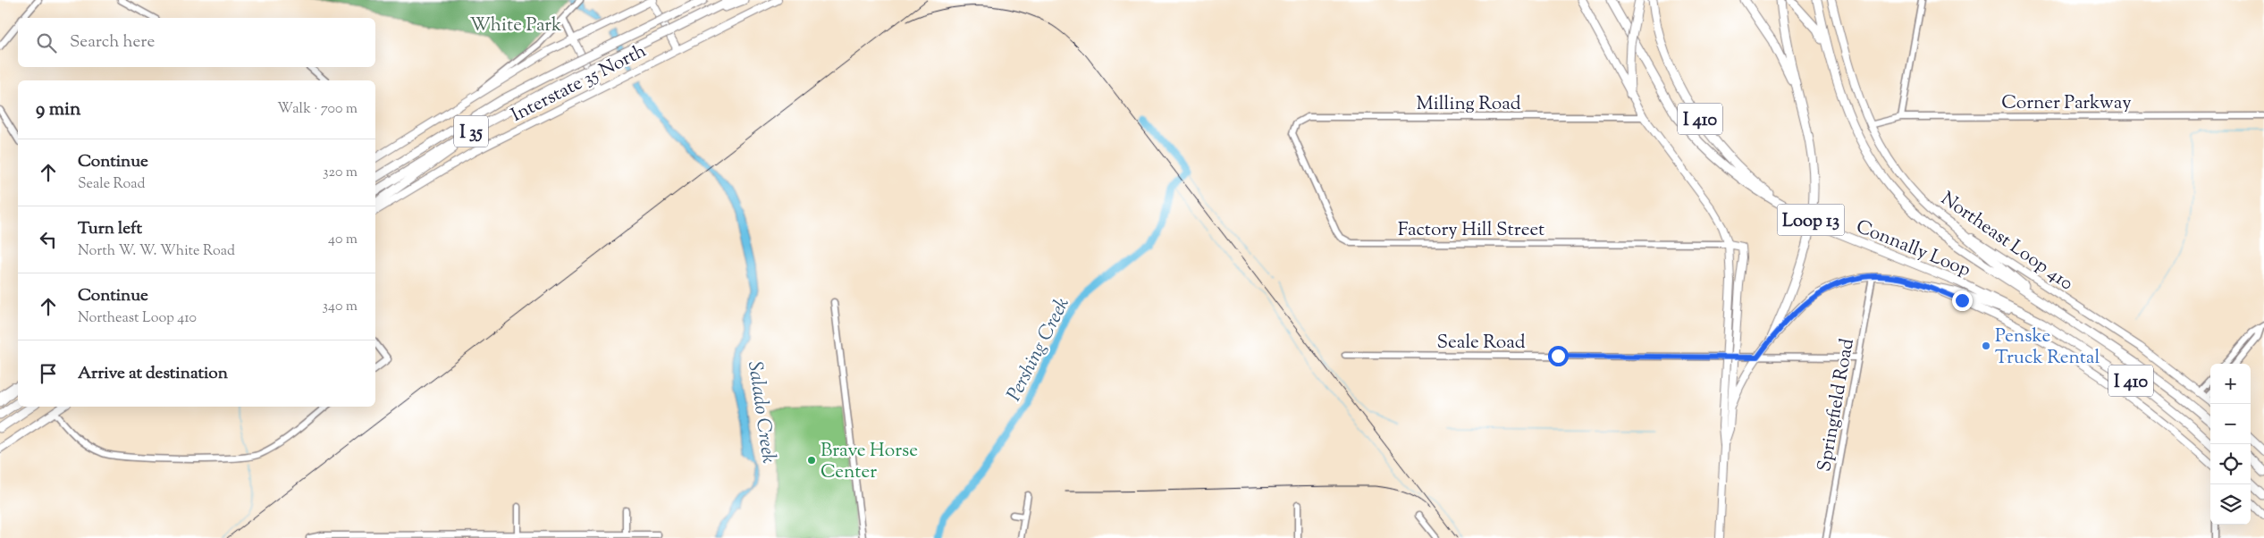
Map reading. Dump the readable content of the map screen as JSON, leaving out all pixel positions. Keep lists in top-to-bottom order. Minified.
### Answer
{"streets":{"highway":["I 410","I 35","Loop 13","Connally Loop"],"main road":["Interstate 35 North","Northeast Loop 410"],"street":["Corner Parkway","Milling Road","Factory Hill Street","Seale Road","Springfield Road"]},"crossings":[["Corner Parkway","Northeast Loop 410"],["Milling Road","Loop 13"],["Milling Road","Factory Hill Street"],["Loop 13","Factory Hill Street"],["Loop 13","Seale Road"],["Seale Road","Springfield Road"]],"water":["Pershing Creek","Salado Creek"],"parks":["White Park"],"places":["Penske Truck Rental","Brave Horse Center"],"page":{"search":"Search here","heading":["9 min","Walk · 700 m"],"list":[["Continue","Seale Road","320 m"],["Turn left","North W. W. White Road","40 m"],["Continue","Northeast Loop 410","340 m"],"Arrive at destination"],"map_buttons":["+","−"]}}
